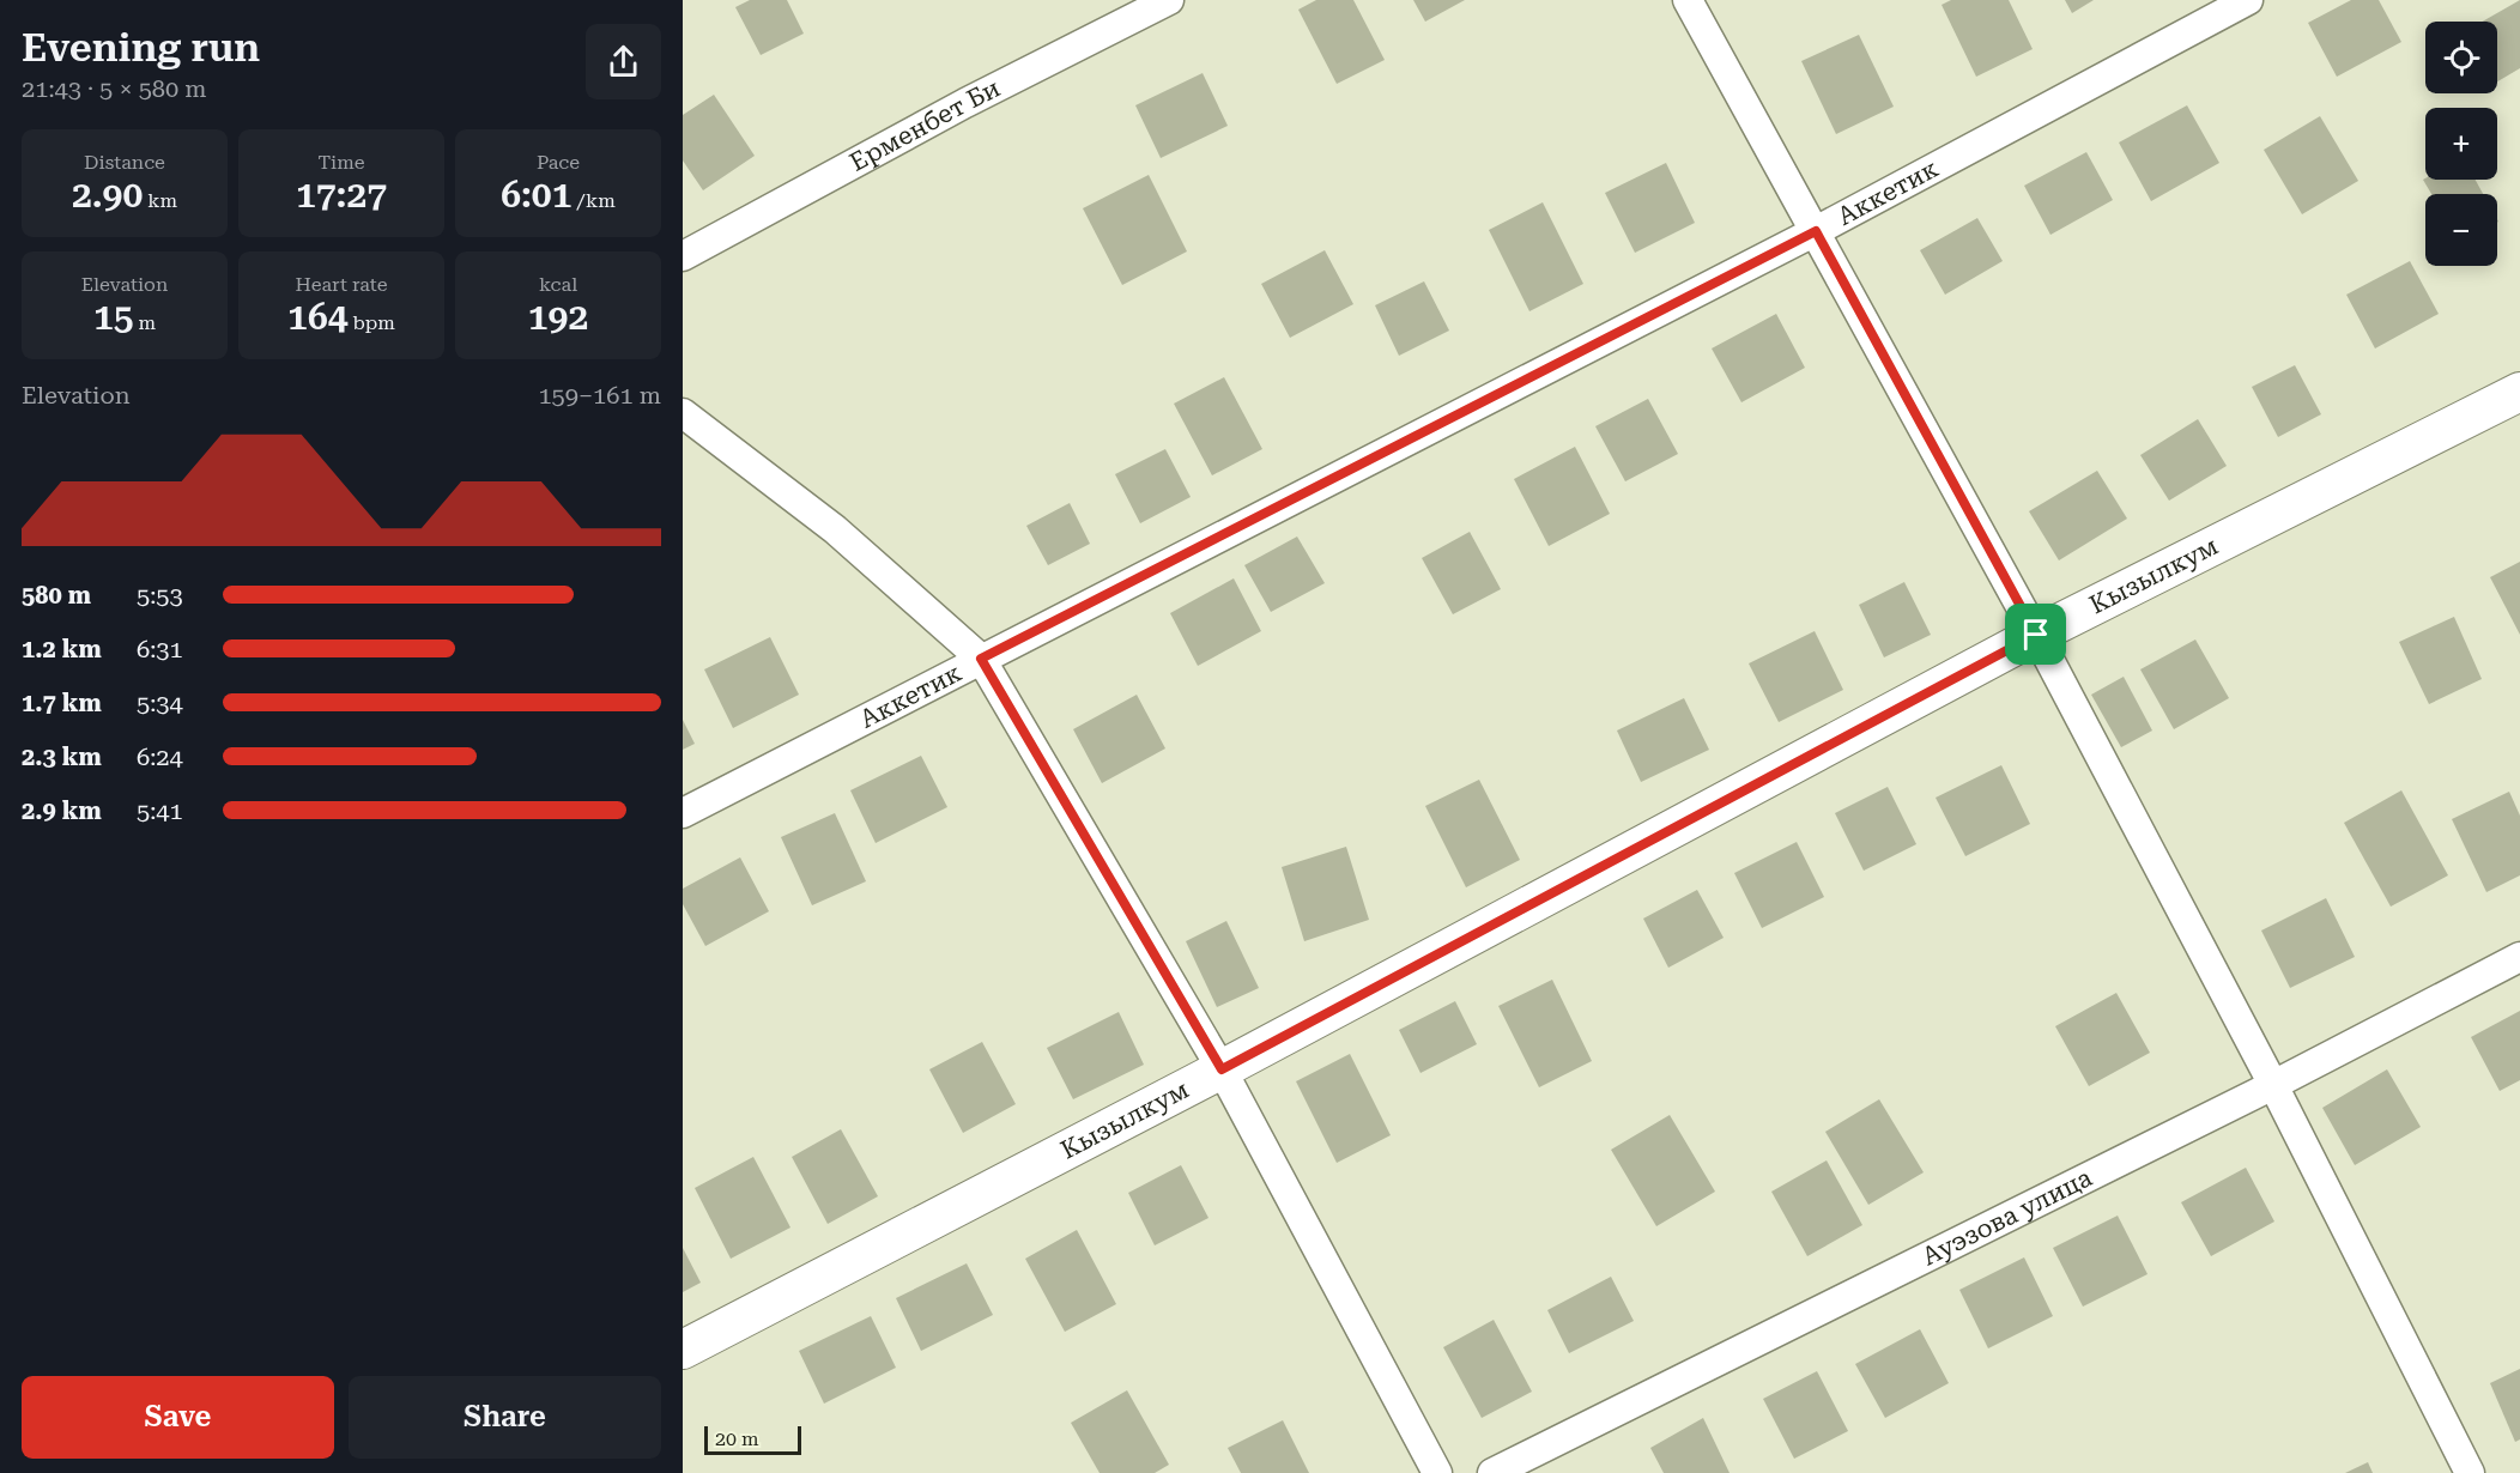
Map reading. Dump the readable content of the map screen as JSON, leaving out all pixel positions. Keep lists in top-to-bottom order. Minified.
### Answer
{"streets":{"street":["Ерменбет Би","Аккетик","Кызылкум","Ауэзова улица"]},"scale_bar":"20 m","page":{"heading":["Evening run","21:43 · 5 × 580 m"],"map_buttons":["+","−"],"stats":[["Distance","2.90 km"],["Time","17:27"],["Pace","6:01 /km"],["Elevation","15 m"],["Heart rate","164 bpm"],["kcal","192"]],"chart":["Elevation","159–161 m"],"list":[{"name":"580 m","note":"5:53"},{"name":"1.2 km","note":"6:31"},{"name":"1.7 km","note":"5:34"},{"name":"2.3 km","note":"6:24"},{"name":"2.9 km","note":"5:41"}],"buttons":["Save","Share"],"scale":"20 m"}}
